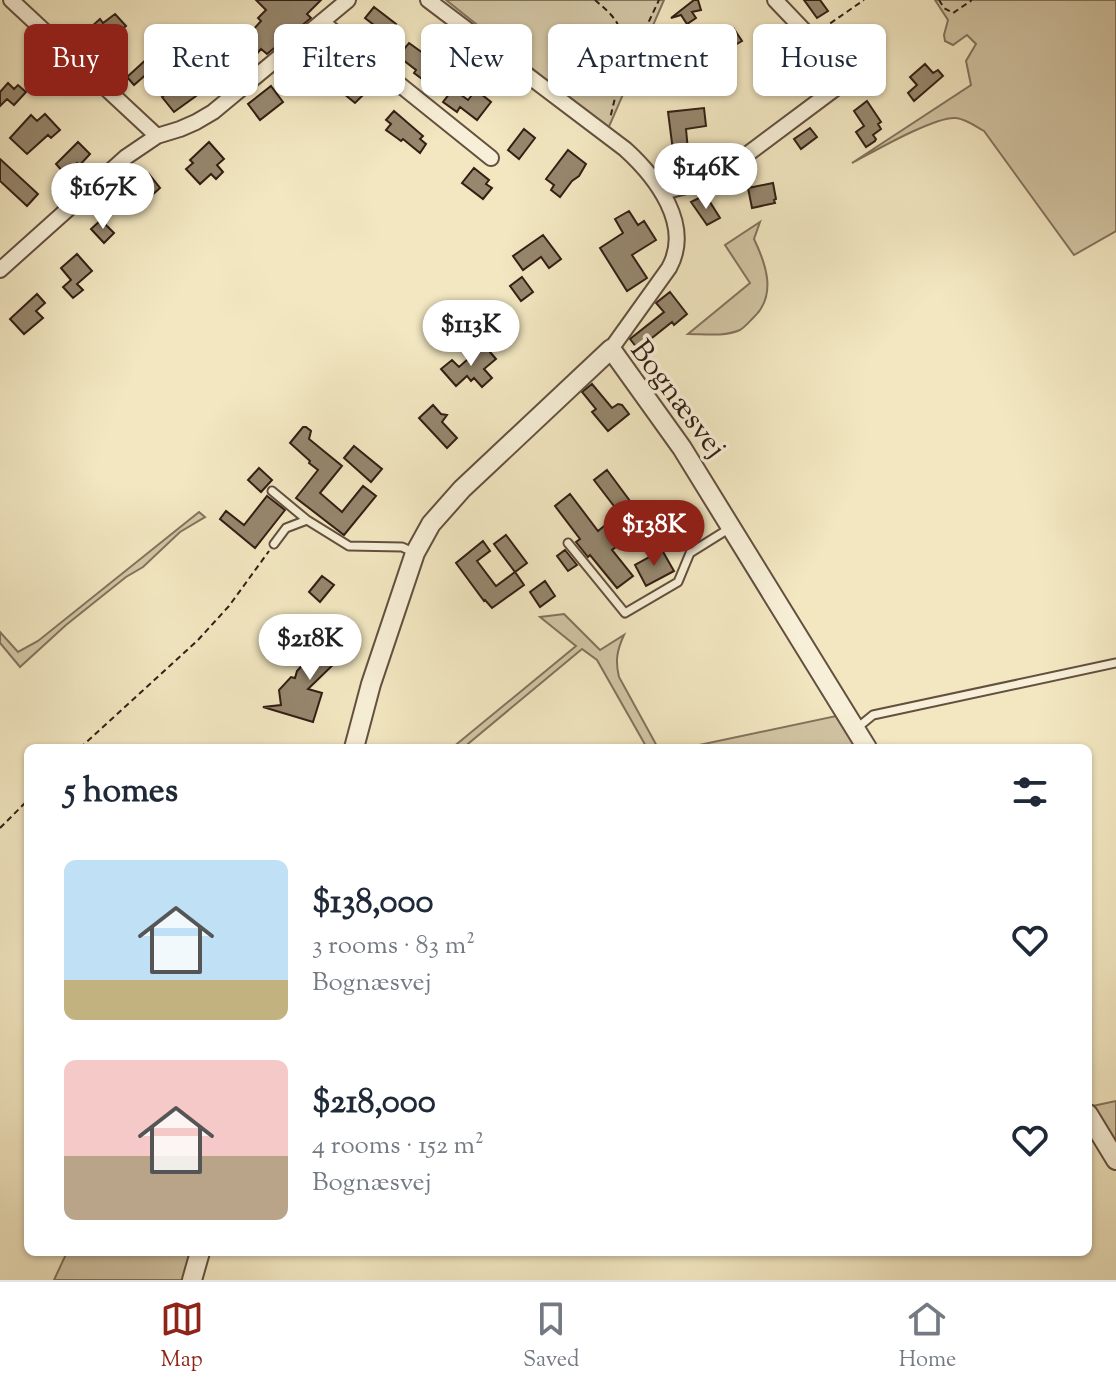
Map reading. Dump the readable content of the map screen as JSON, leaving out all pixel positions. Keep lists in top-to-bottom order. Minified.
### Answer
{"streets":{"street":["Bognæsvej"]},"page":{"chip":["Buy","Rent","Filters","New","Apartment","House"],"price":["$146K","$167K","$113K","$138K","$218K"],"heading":"5 homes","list":[{"name":"$138,000","note":"3 rooms · 83 m² · Bognæsvej"},{"name":"$218,000","note":"4 rooms · 152 m² · Bognæsvej"}],"tabs":["Map","Saved","Home"]}}
